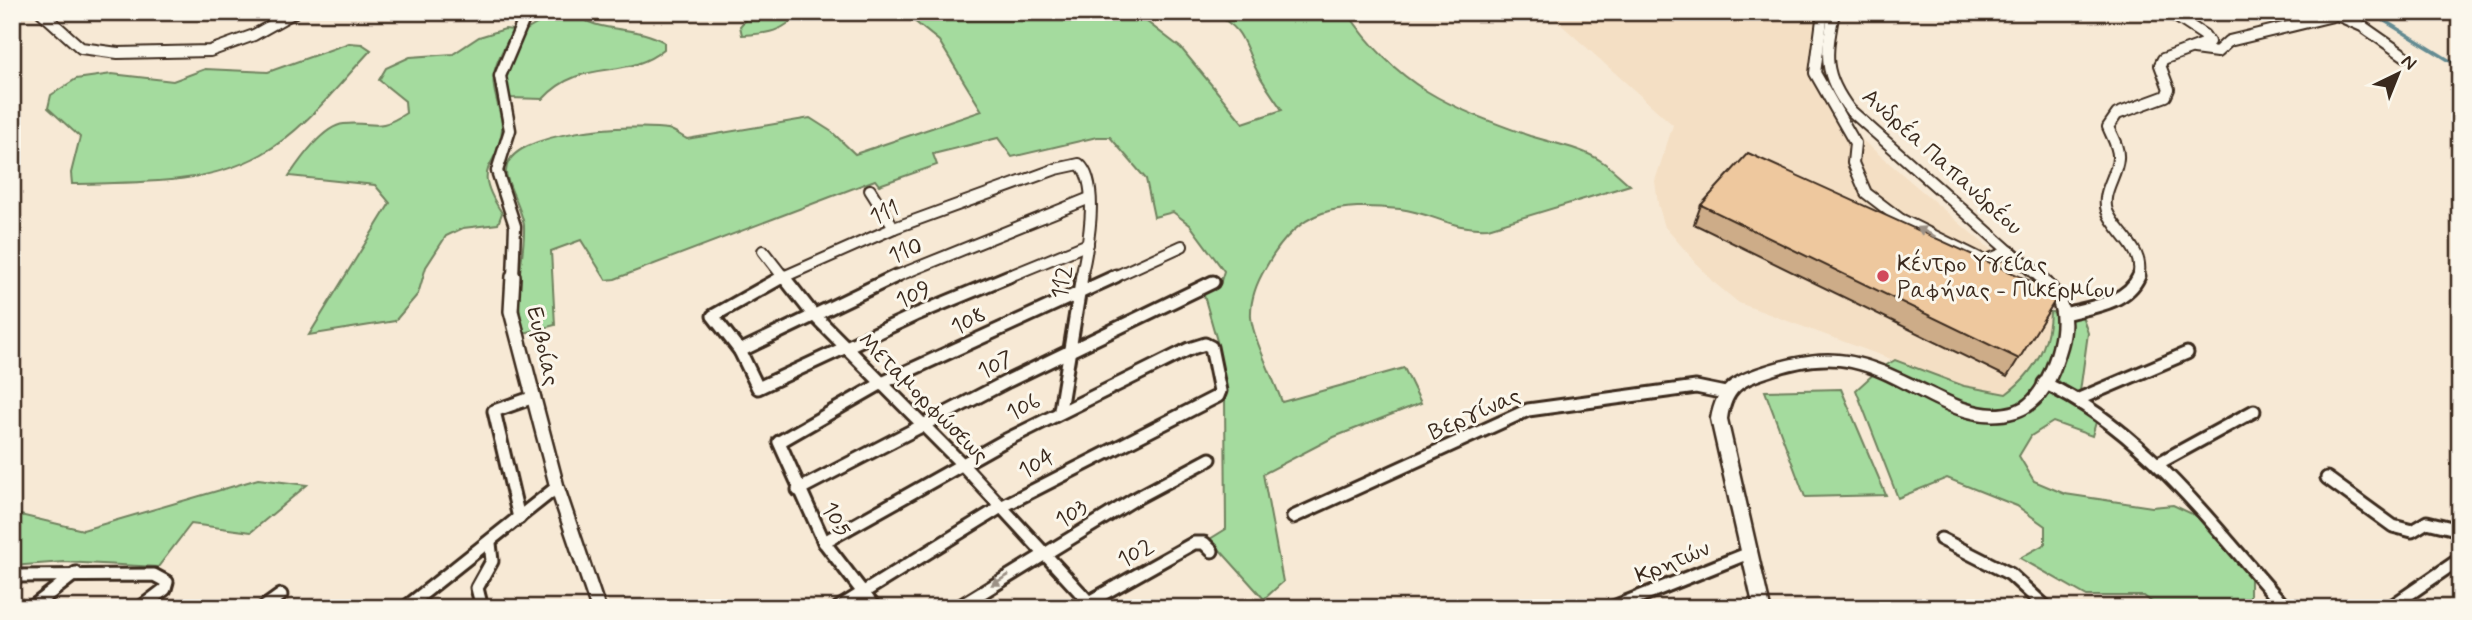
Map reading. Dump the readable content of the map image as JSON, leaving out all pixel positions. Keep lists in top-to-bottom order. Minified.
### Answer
{"streets":{"main road":["Ανδρέα Παπανδρέου"],"street":["111","110","112","109","108","Ευβοίας","107","Μεταμορφώσεως","106","Βεργίνας","104","103","105","102","Κρητών"]},"crossings":[["111","110"],["111","112"],["111","109"],["111","Μεταμορφώσεως"],["110","112"],["110","109"],["110","Μεταμορφώσεως"],["112","109"],["112","108"],["112","107"],["112","106"],["109","Μεταμορφώσεως"],["108","Μεταμορφώσεως"],["108","105"],["107","Μεταμορφώσεως"],["107","105"],["Μεταμορφώσεως","106"],["Μεταμορφώσεως","104"],["Μεταμορφώσεως","103"],["Μεταμορφώσεως","102"],["106","104"],["106","105"],["104","105"]],"one_way":["103"],"places":["Κέντρο Υγείας Ραφήνας - Πικερμίου"],"north":"top right"}
